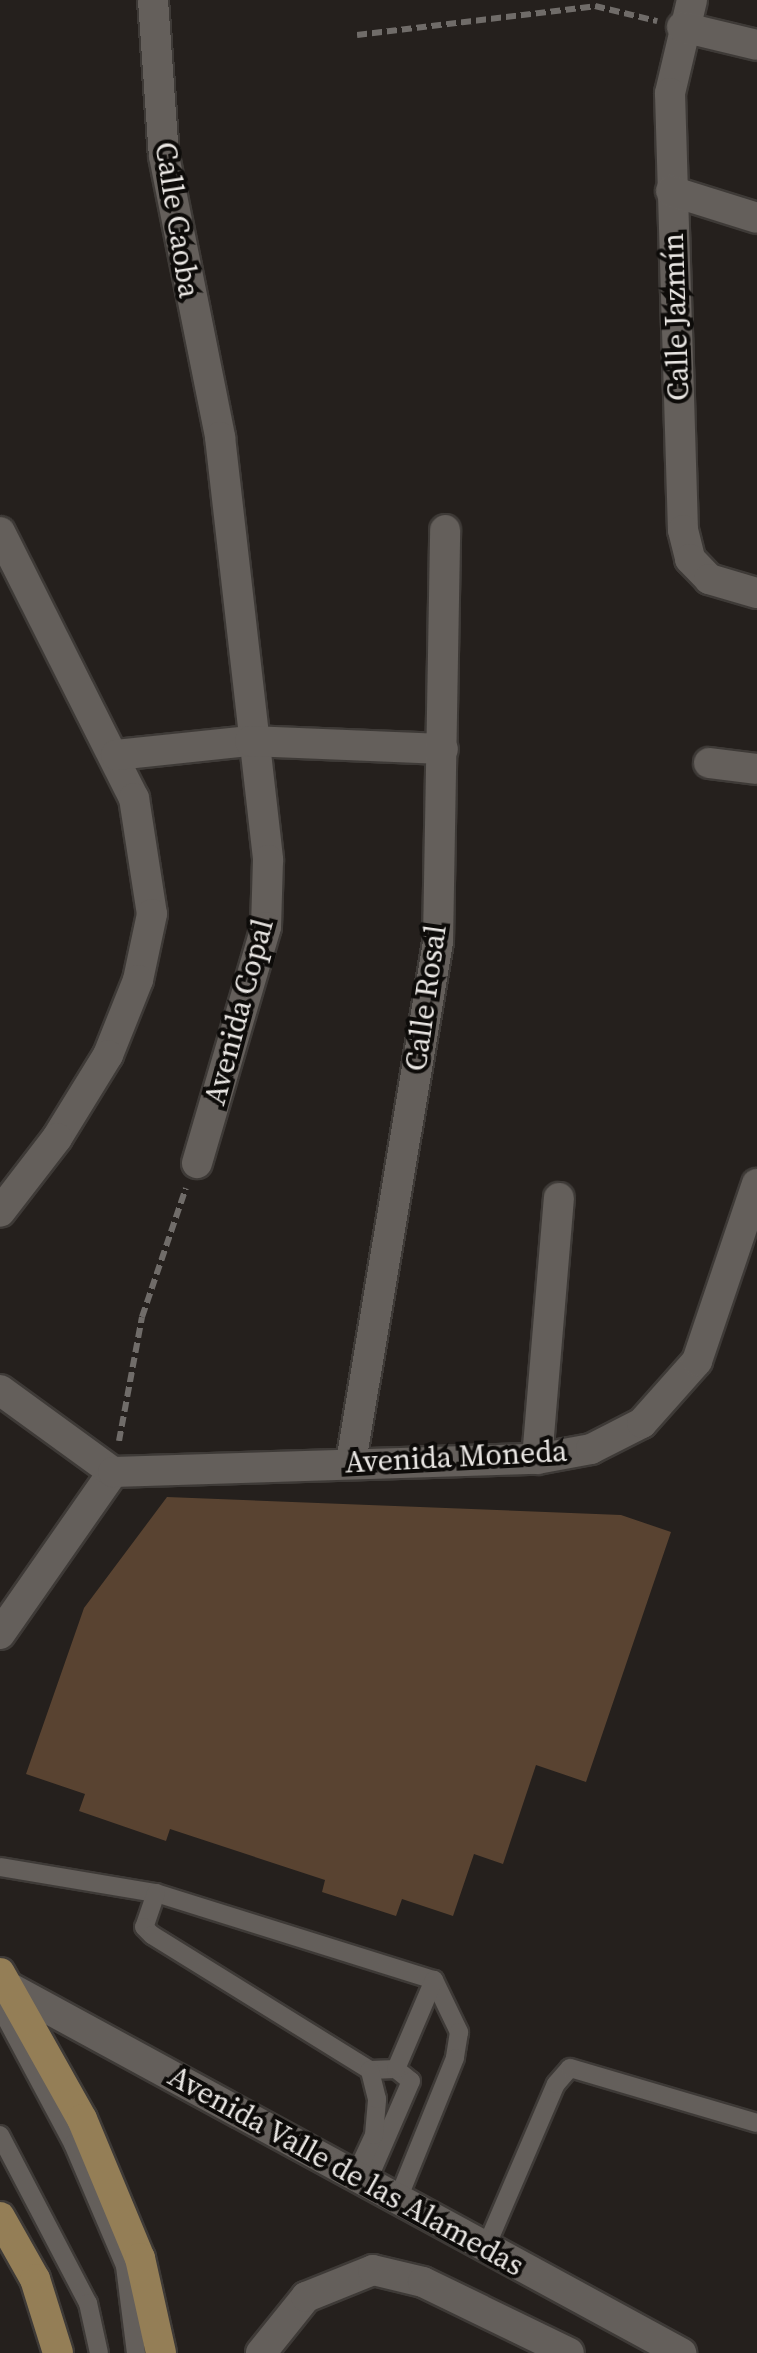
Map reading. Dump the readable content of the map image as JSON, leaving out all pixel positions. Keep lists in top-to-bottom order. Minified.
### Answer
{"streets":{"street":["Calle Caoba","Calle Jazmín","Calle Rosal","Avenida Copal","Avenida Moneda","Avenida Valle de las Alamedas"]},"crossings":[["Calle Caoba","Avenida Copal"],["Calle Rosal","Avenida Moneda"]]}
